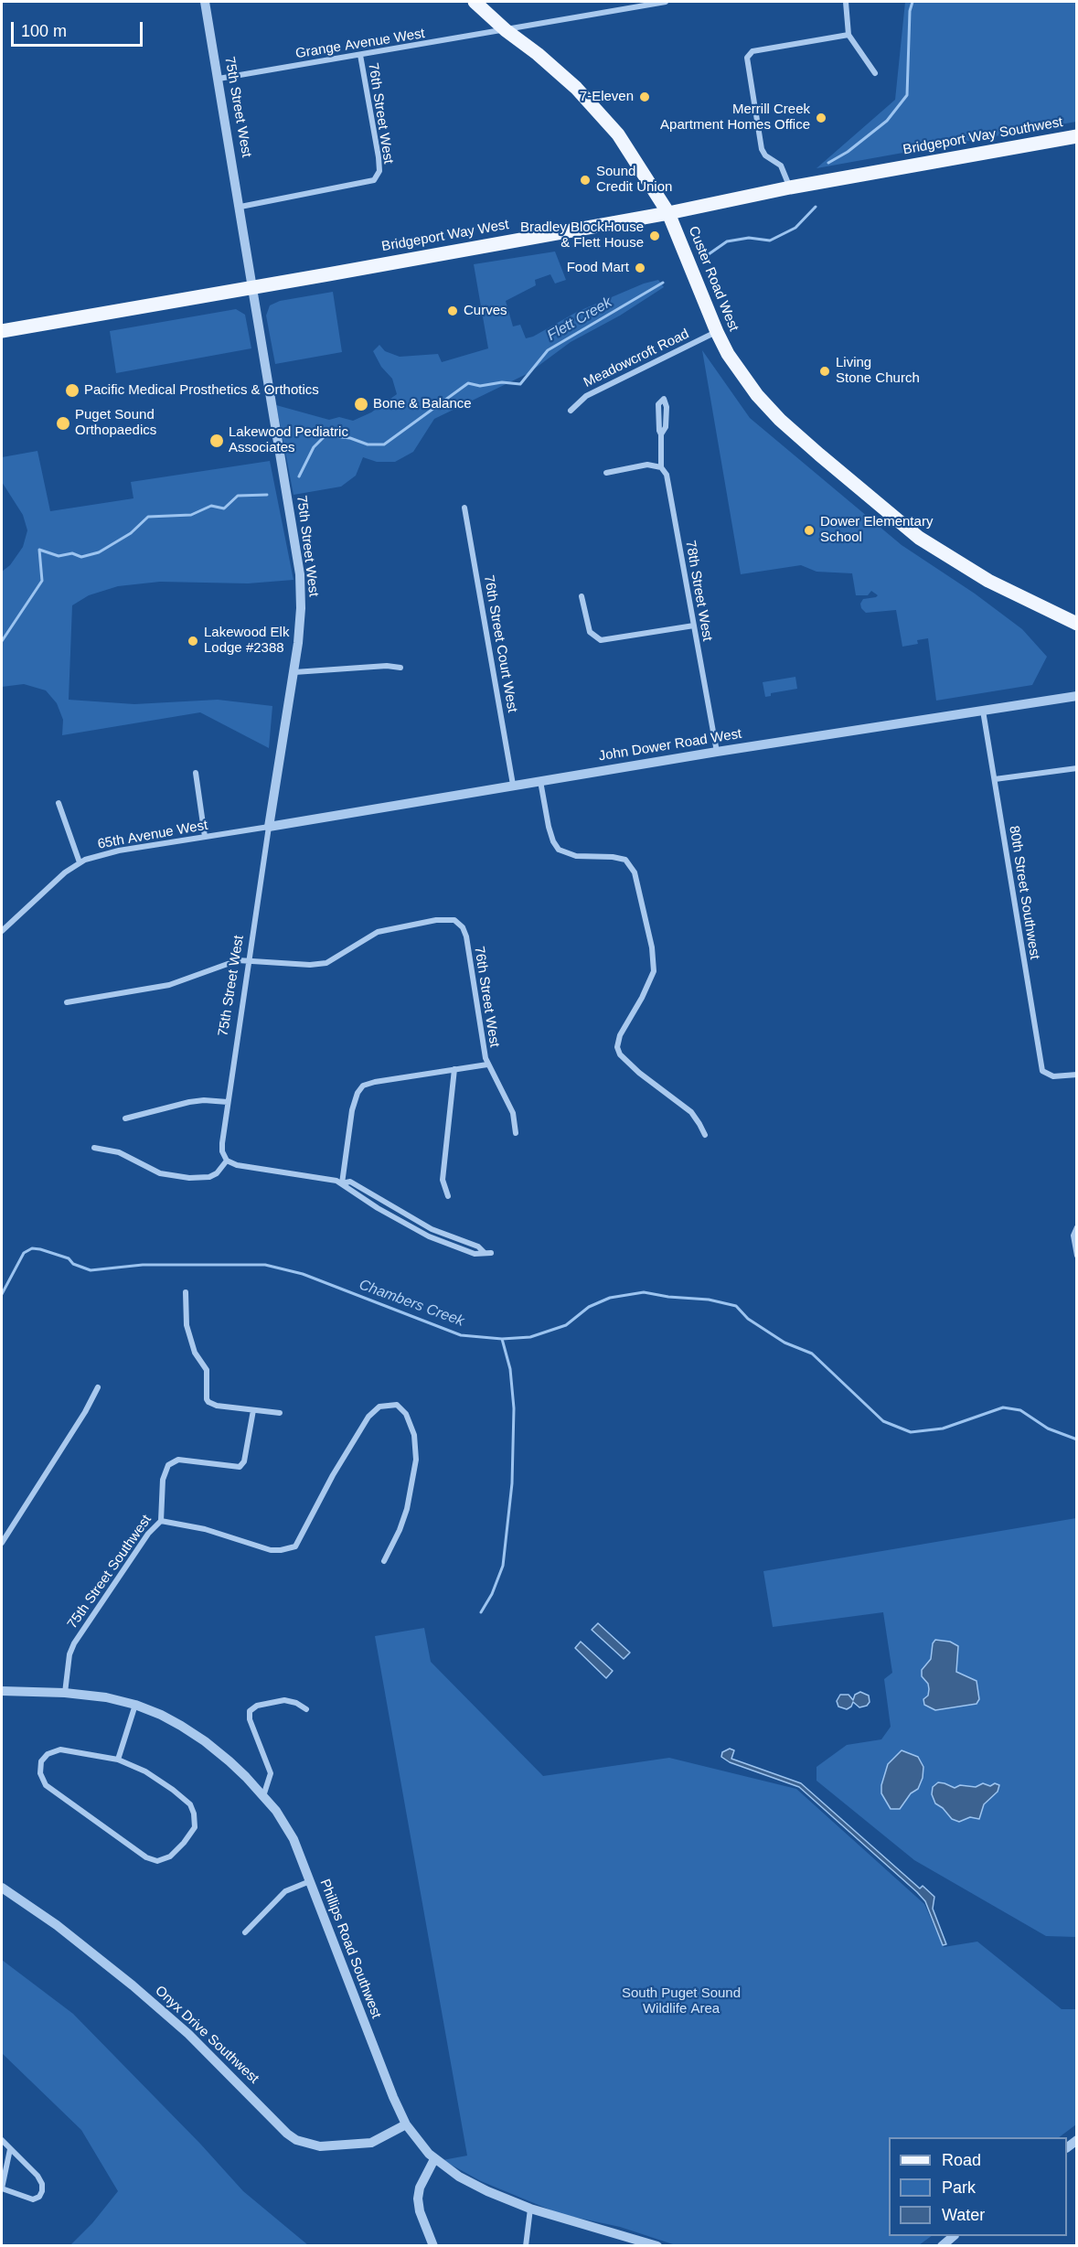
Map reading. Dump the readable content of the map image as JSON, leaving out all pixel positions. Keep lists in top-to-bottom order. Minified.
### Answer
{"streets":{"main road":["Bridgeport Way Southwest","Bridgeport Way West","Custer Road West"],"street":["Grange Avenue West","75th Street West","76th Street West","Meadowcroft Road","78th Street West","76th Street Court West","John Dower Road West","65th Avenue West","80th Street Southwest","75th Street Southwest","Phillips Road Southwest","Onyx Drive Southwest"]},"crossings":[["Grange Avenue West","75th Street West"],["Grange Avenue West","76th Street West"],["Grange Avenue West","Custer Road West"],["75th Street West","76th Street West"],["75th Street West","Bridgeport Way West"],["75th Street West","John Dower Road West"],["75th Street West","65th Avenue West"],["Bridgeport Way Southwest","Bridgeport Way West"],["Bridgeport Way West","Custer Road West"],["Custer Road West","Meadowcroft Road"],["78th Street West","John Dower Road West"],["76th Street Court West","John Dower Road West"],["John Dower Road West","65th Avenue West"],["John Dower Road West","80th Street Southwest"],["75th Street Southwest","Phillips Road Southwest"],["Phillips Road Southwest","Onyx Drive Southwest"]],"water":["Flett Creek","Chambers Creek"],"parks":["South Puget Sound Wildlife Area"],"places":["7-Eleven","Merrill Creek Apartment Homes Office","Sound Credit Union","Bradley BlockHouse & Flett House","Food Mart","Curves","Living Stone Church","Pacific Medical Prosthetics & Orthotics","Bone & Balance","Puget Sound Orthopaedics","Lakewood Pediatric Associates","Dower Elementary School","Lakewood Elk Lodge #2388"],"legend":["Road","Park","Water"],"scale_bar":"100 m"}
